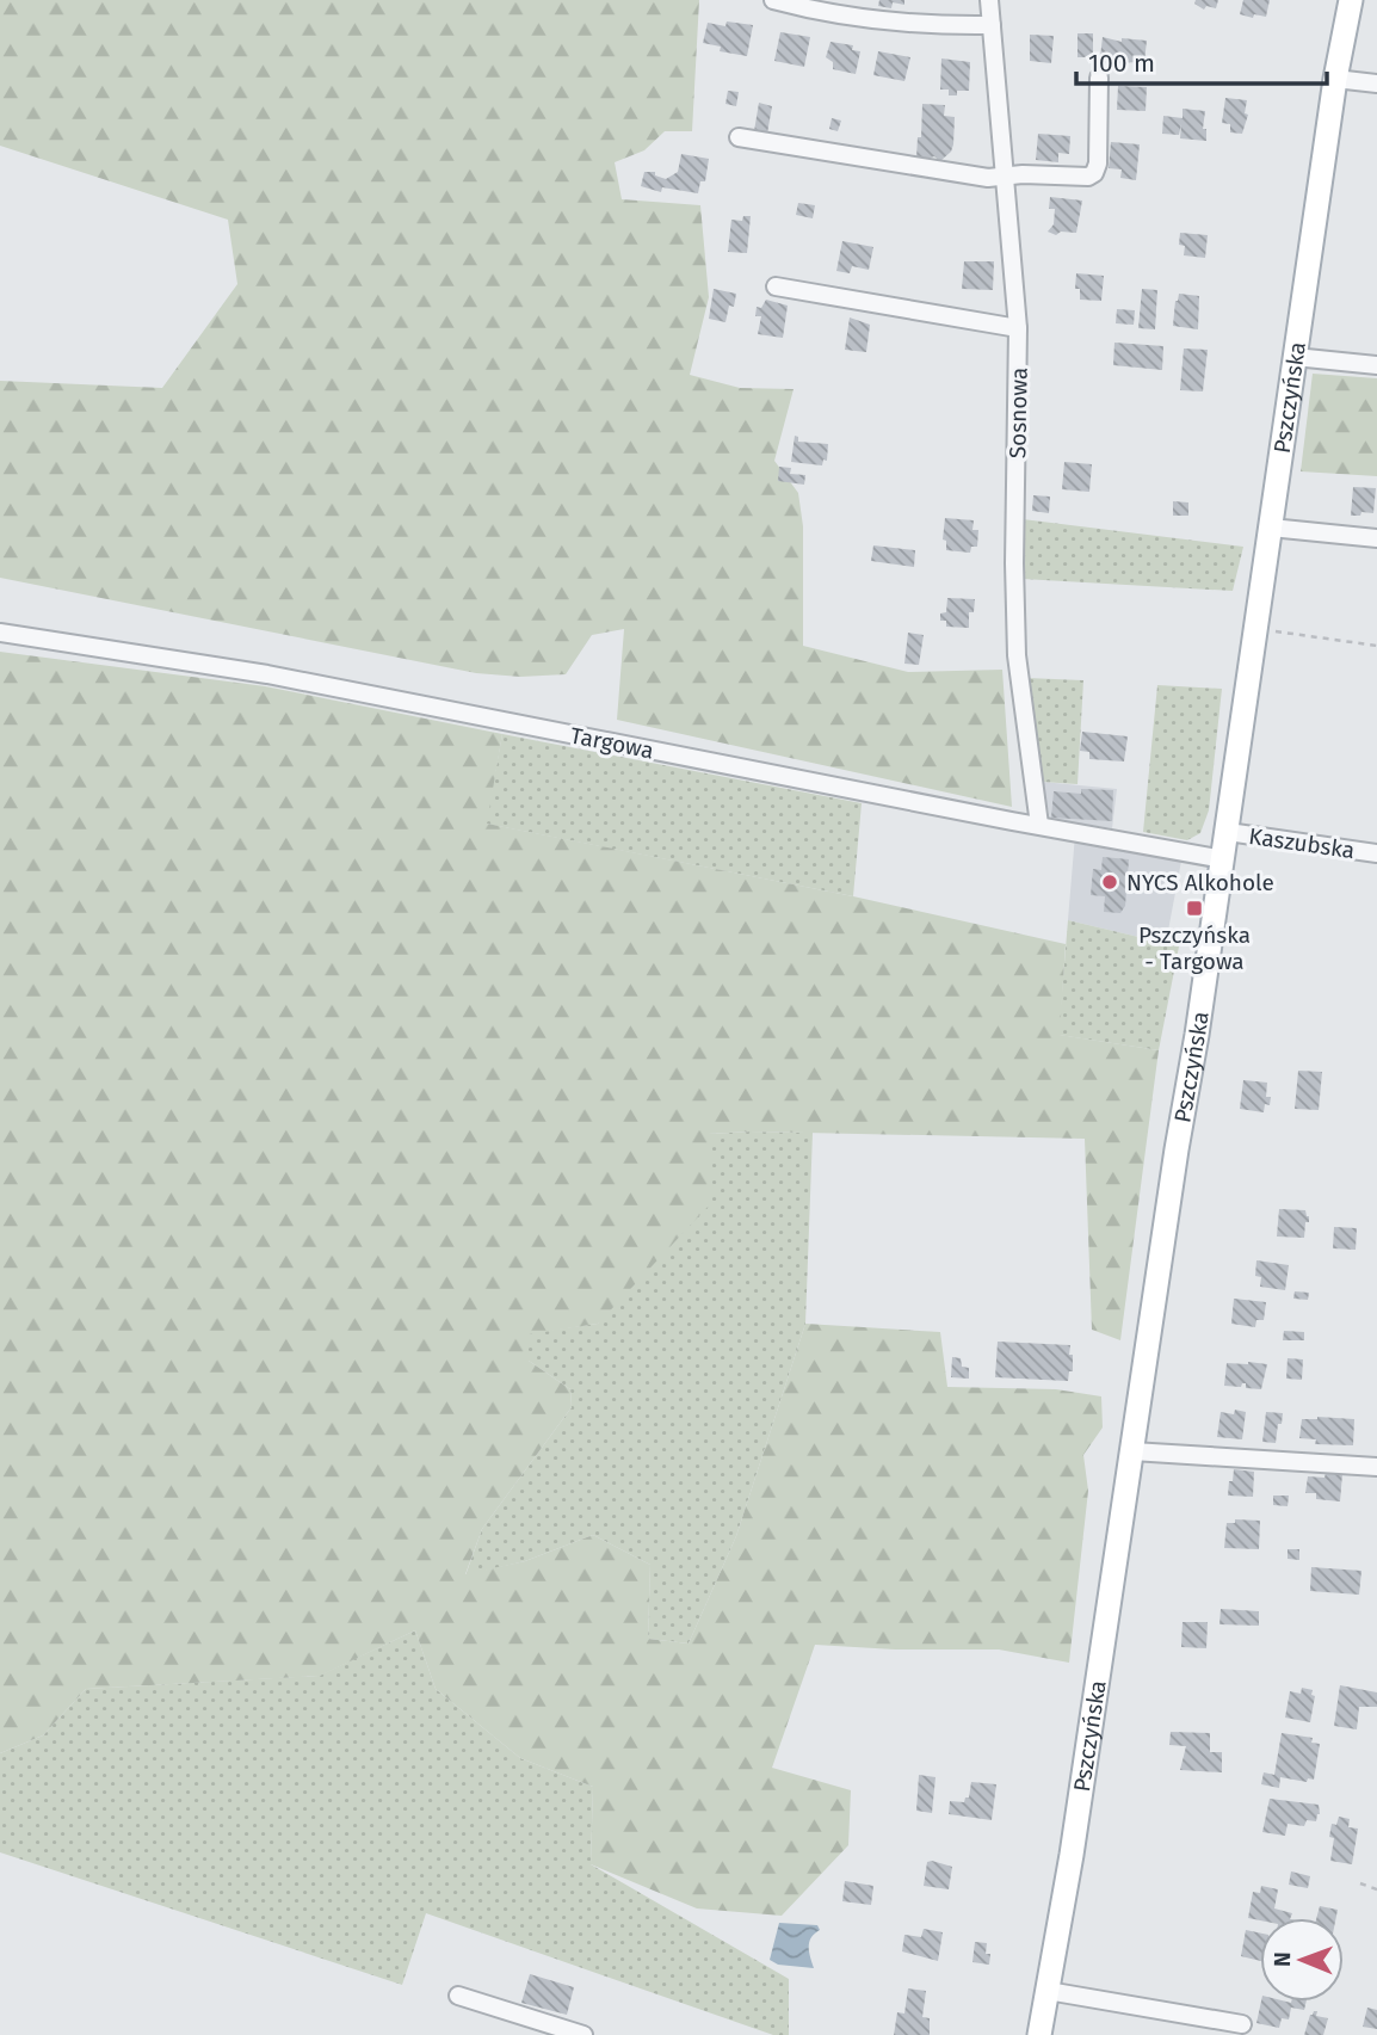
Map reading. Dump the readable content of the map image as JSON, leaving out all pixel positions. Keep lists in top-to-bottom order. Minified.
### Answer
{"streets":{"main road":["Pszczyńska"],"street":["Sosnowa","Targowa","Kaszubska"]},"crossings":[["Pszczyńska","Targowa"],["Pszczyńska","Kaszubska"],["Sosnowa","Targowa"]],"places":{"other":["NYCS Alkohole"],"transit":["Pszczyńska - Targowa"]},"scale_bar":"100 m","north":"left"}
